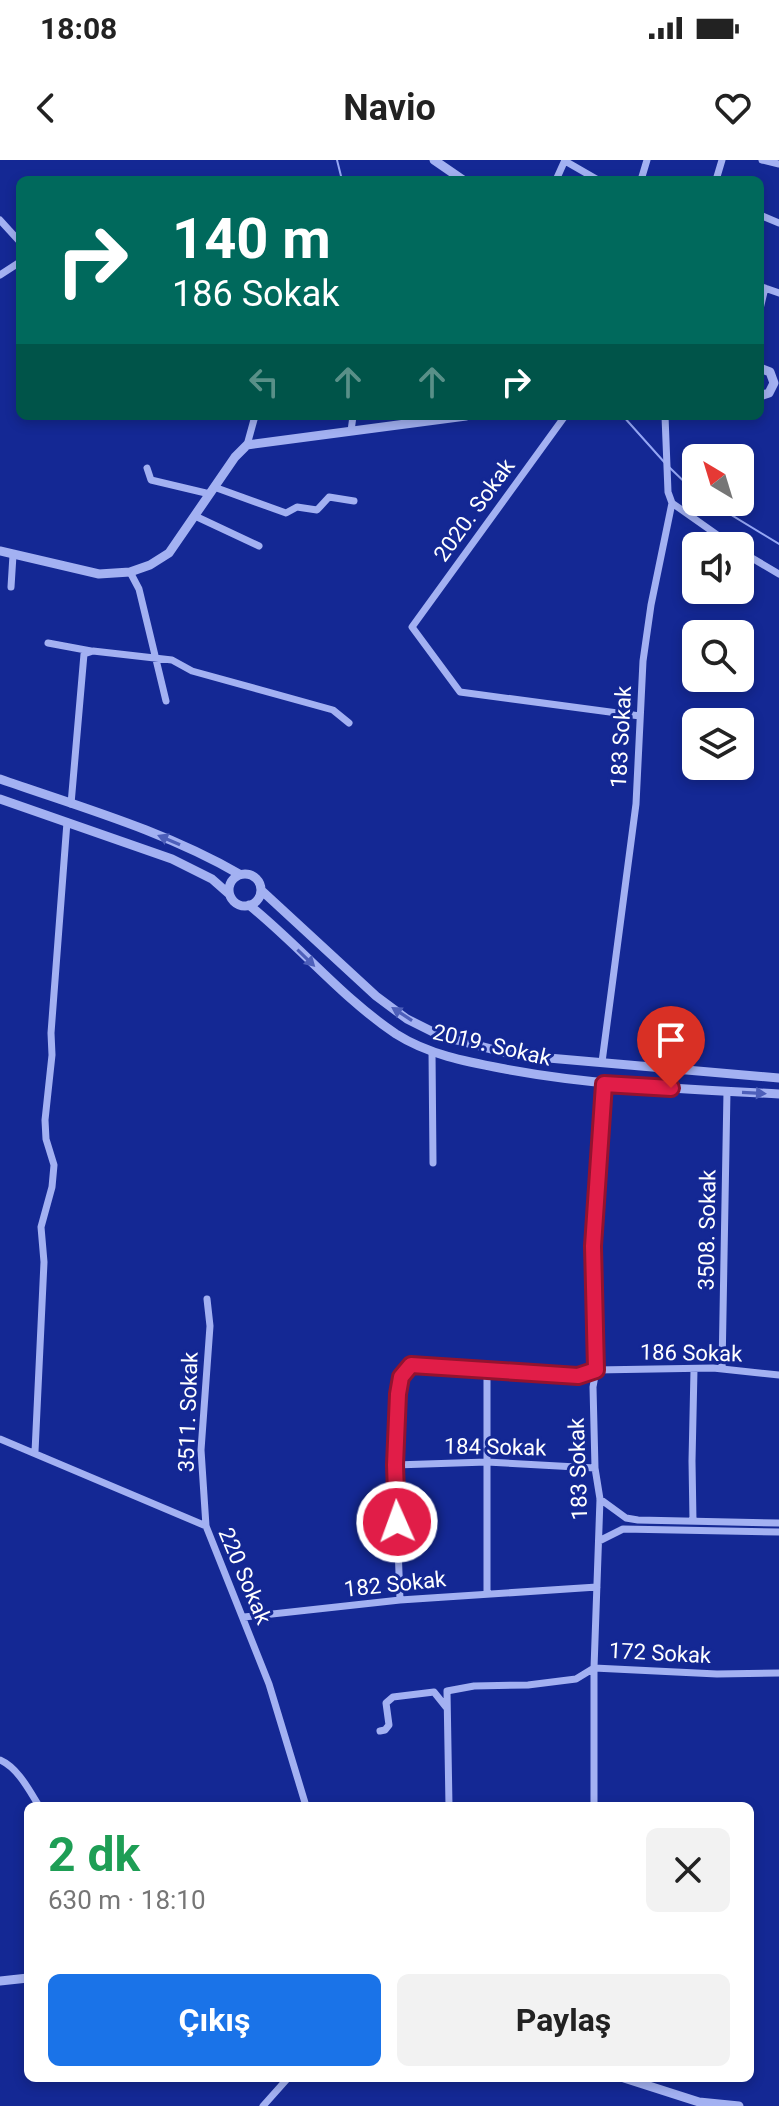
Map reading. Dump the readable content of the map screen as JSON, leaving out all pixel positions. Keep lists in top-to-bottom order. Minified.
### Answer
{"streets":{"street":["2020. Sokak","183 Sokak","2019. Sokak","3508. Sokak","186 Sokak","3511. Sokak","184 Sokak","220 Sokak","182 Sokak","172 Sokak"]},"crossings":[["2020. Sokak","183 Sokak"],["183 Sokak","2019. Sokak"],["183 Sokak","186 Sokak"],["183 Sokak","184 Sokak"],["183 Sokak","182 Sokak"],["183 Sokak","172 Sokak"],["2019. Sokak","3508. Sokak"],["3508. Sokak","186 Sokak"],["186 Sokak","184 Sokak"],["186 Sokak","182 Sokak"],["3511. Sokak","220 Sokak"],["220 Sokak","182 Sokak"]],"north":"top left","page":{"status":"18:08","header":"Navio","turn":["140 m","186 Sokak"],"heading":["2 dk","630 m · 18:10"],"buttons":["Çıkış","Paylaş"]}}
